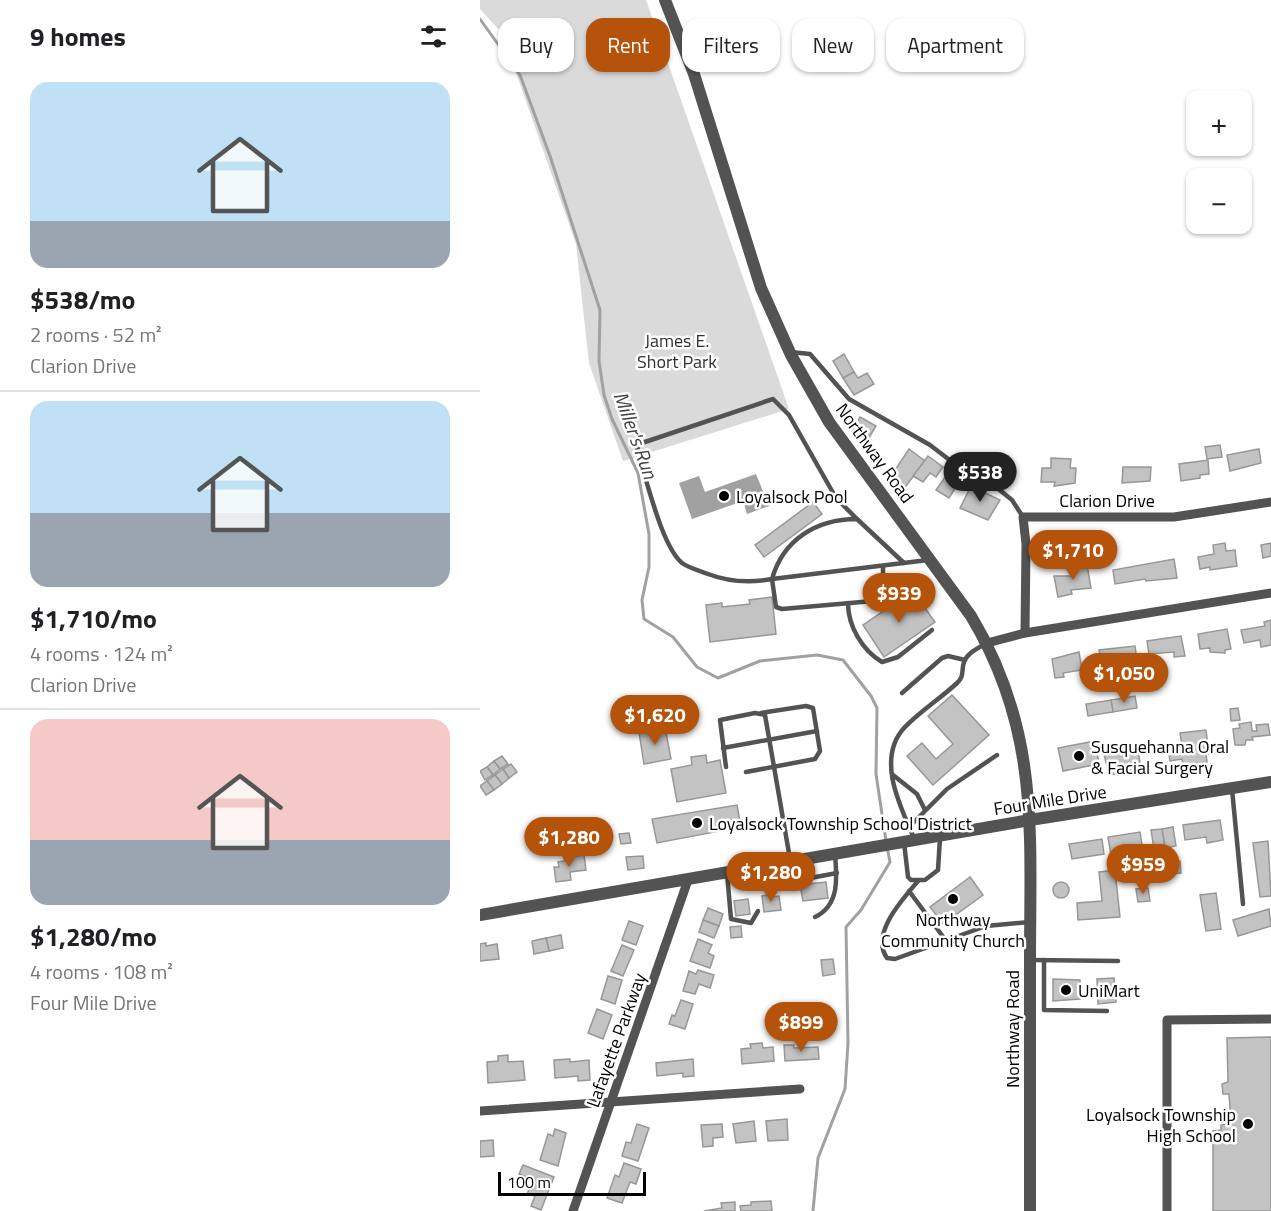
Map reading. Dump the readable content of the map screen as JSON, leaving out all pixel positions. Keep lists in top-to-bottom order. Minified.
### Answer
{"streets":{"street":["Northway Road","Clarion Drive","Four Mile Drive","Lafayette Parkway"]},"crossings":[["Northway Road","Four Mile Drive"],["Four Mile Drive","Lafayette Parkway"]],"water":["Miller's Run"],"parks":["James E. Short Park"],"places":["Loyalsock Pool","Susquehanna Oral & Facial Surgery","Loyalsock Township School District","Northway Community Church","UniMart","Loyalsock Township High School"],"scale_bar":"100 m","page":{"heading":"9 homes","chip":["Buy","Rent","Filters","New","Apartment"],"list":[{"name":"$538/mo","note":"2 rooms · 52 m² · Clarion Drive"},{"name":"$1,710/mo","note":"4 rooms · 124 m² · Clarion Drive"},{"name":"$1,280/mo","note":"4 rooms · 108 m² · Four Mile Drive"}],"map_buttons":["+","−"],"price":["$538","$1,710","$939","$1,050","$1,620","$1,280","$959","$1,280","$899"],"scale":"100 m"}}
